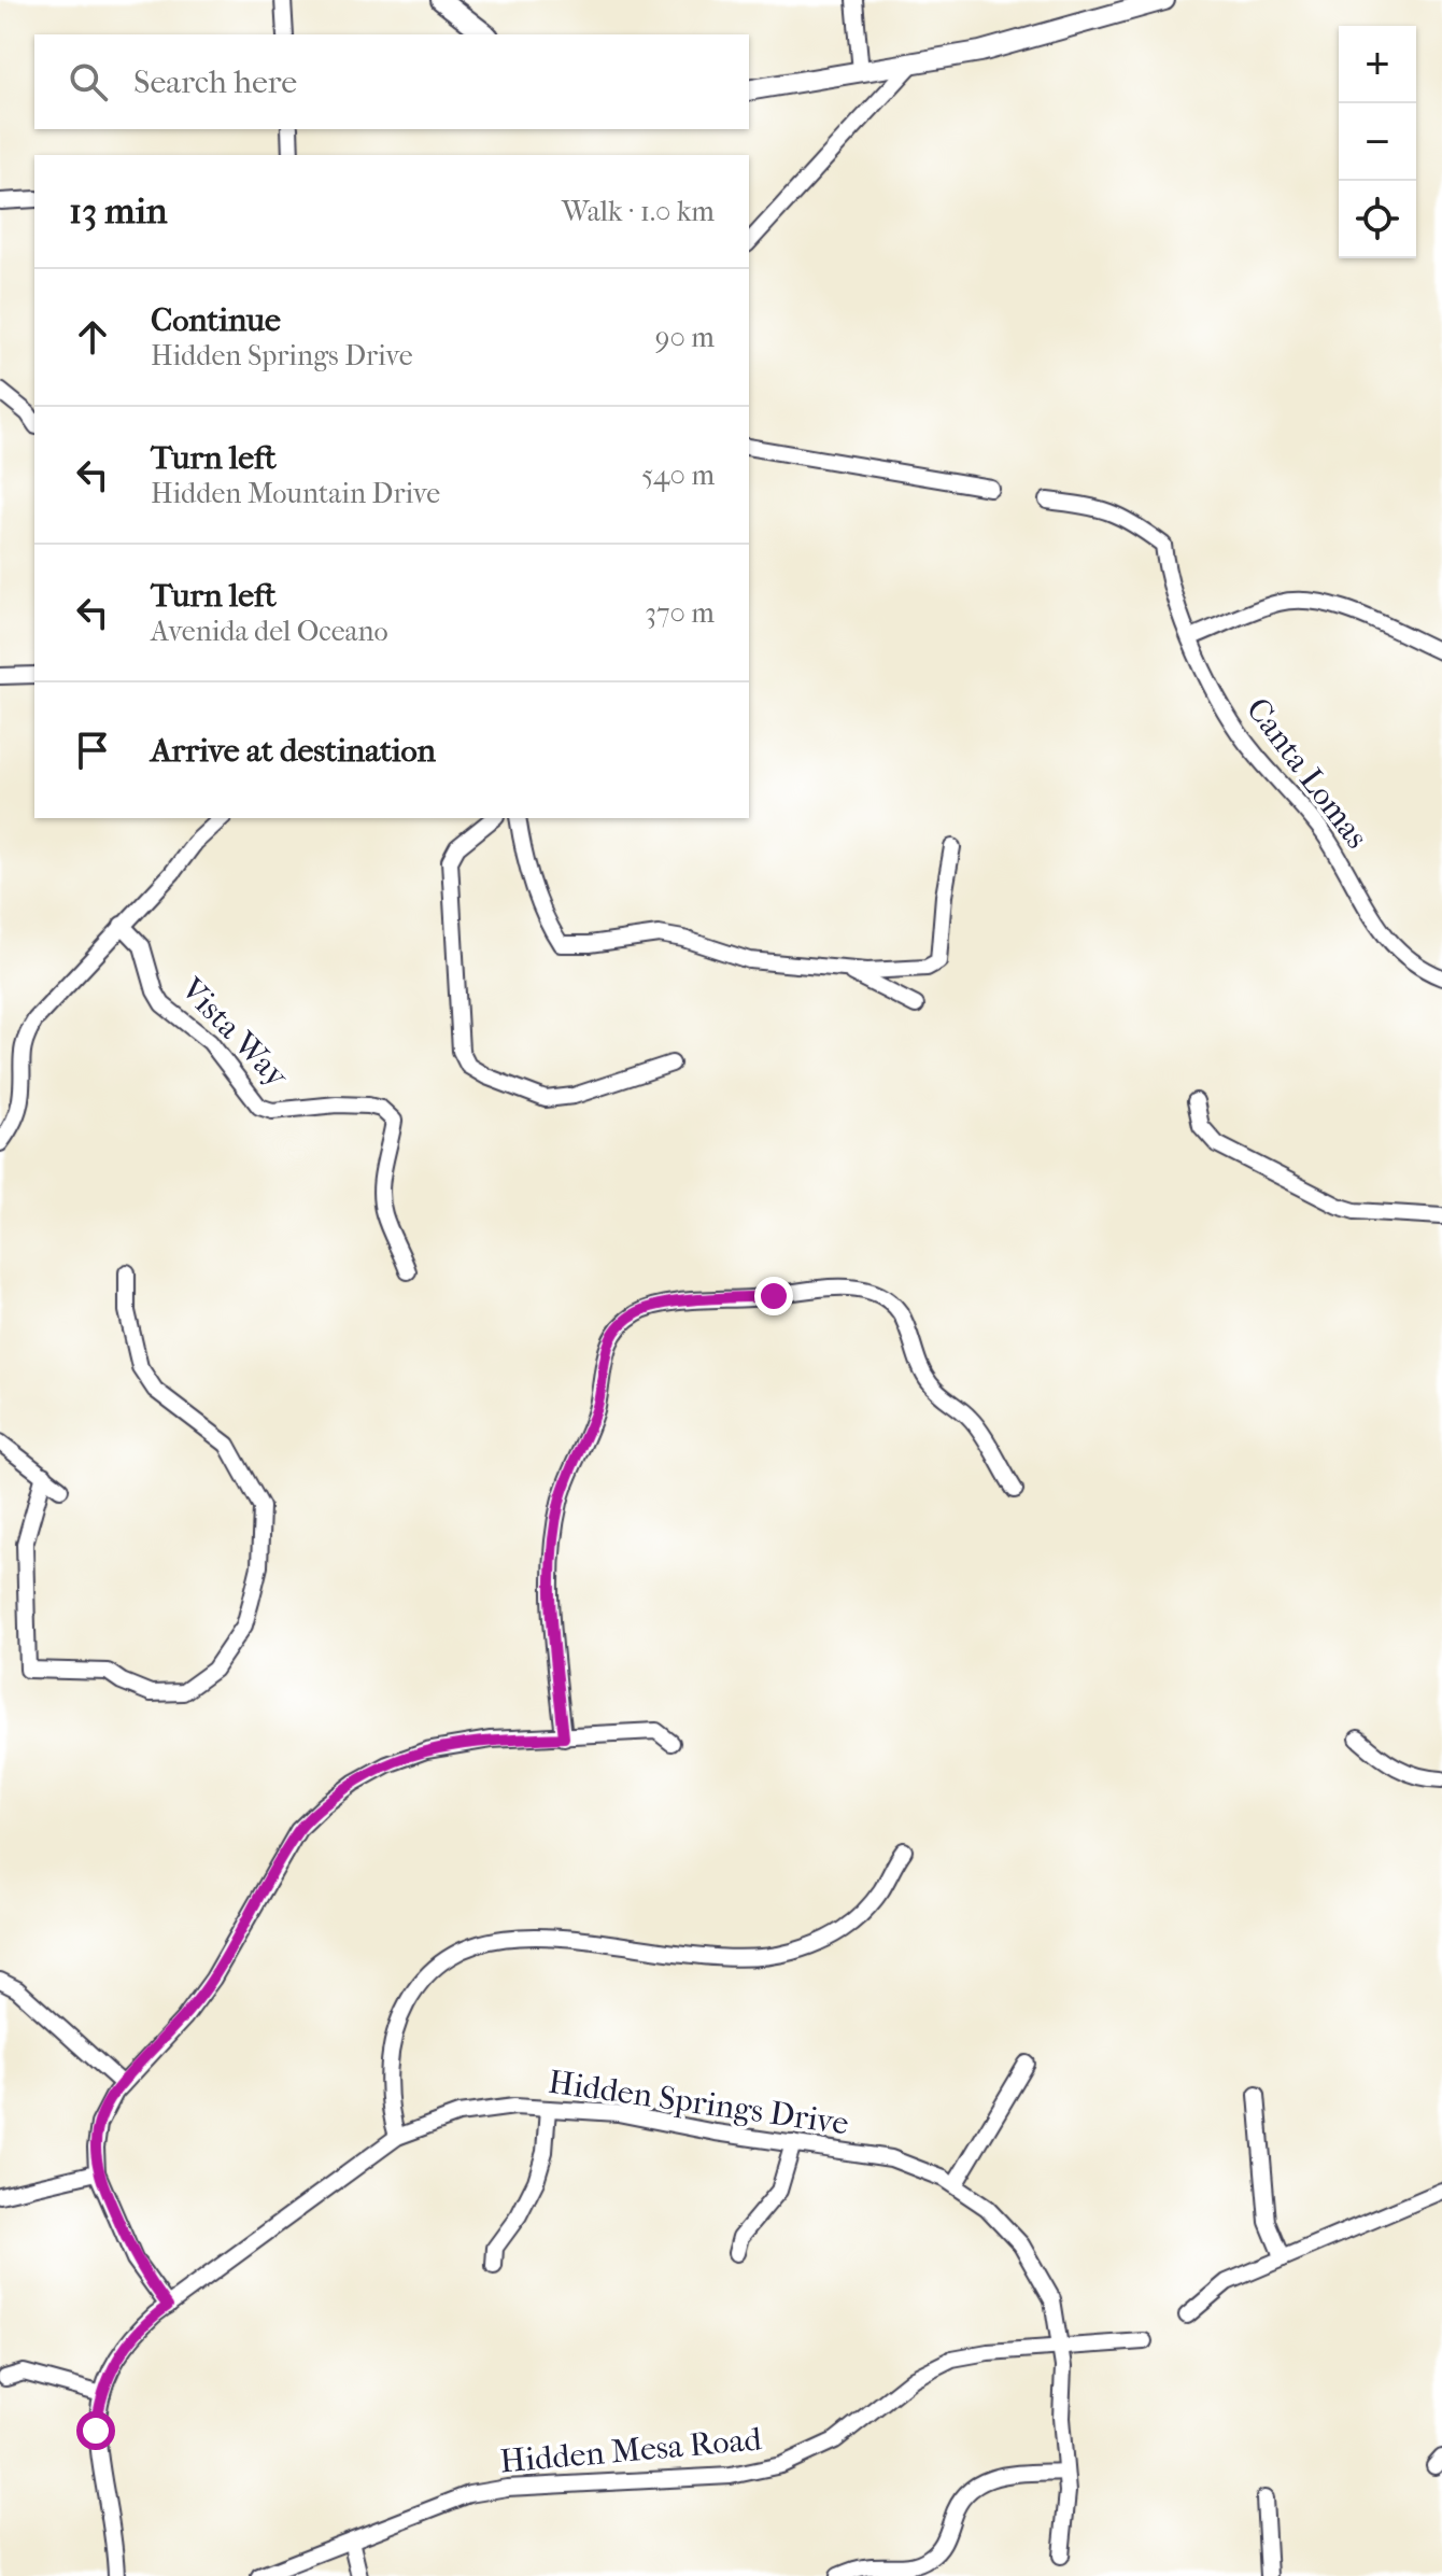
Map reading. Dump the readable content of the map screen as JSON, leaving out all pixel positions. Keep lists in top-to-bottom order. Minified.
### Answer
{"streets":{"street":["Canta Lomas","Vista Way","Hidden Springs Drive","Hidden Mesa Road"]},"crossings":[["Hidden Springs Drive","Hidden Mesa Road"]],"page":{"map_buttons":["+","−"],"search":"Search here","heading":["13 min","Walk · 1.0 km"],"list":[["Continue","Hidden Springs Drive","90 m"],["Turn left","Hidden Mountain Drive","540 m"],["Turn left","Avenida del Oceano","370 m"],"Arrive at destination"]}}
